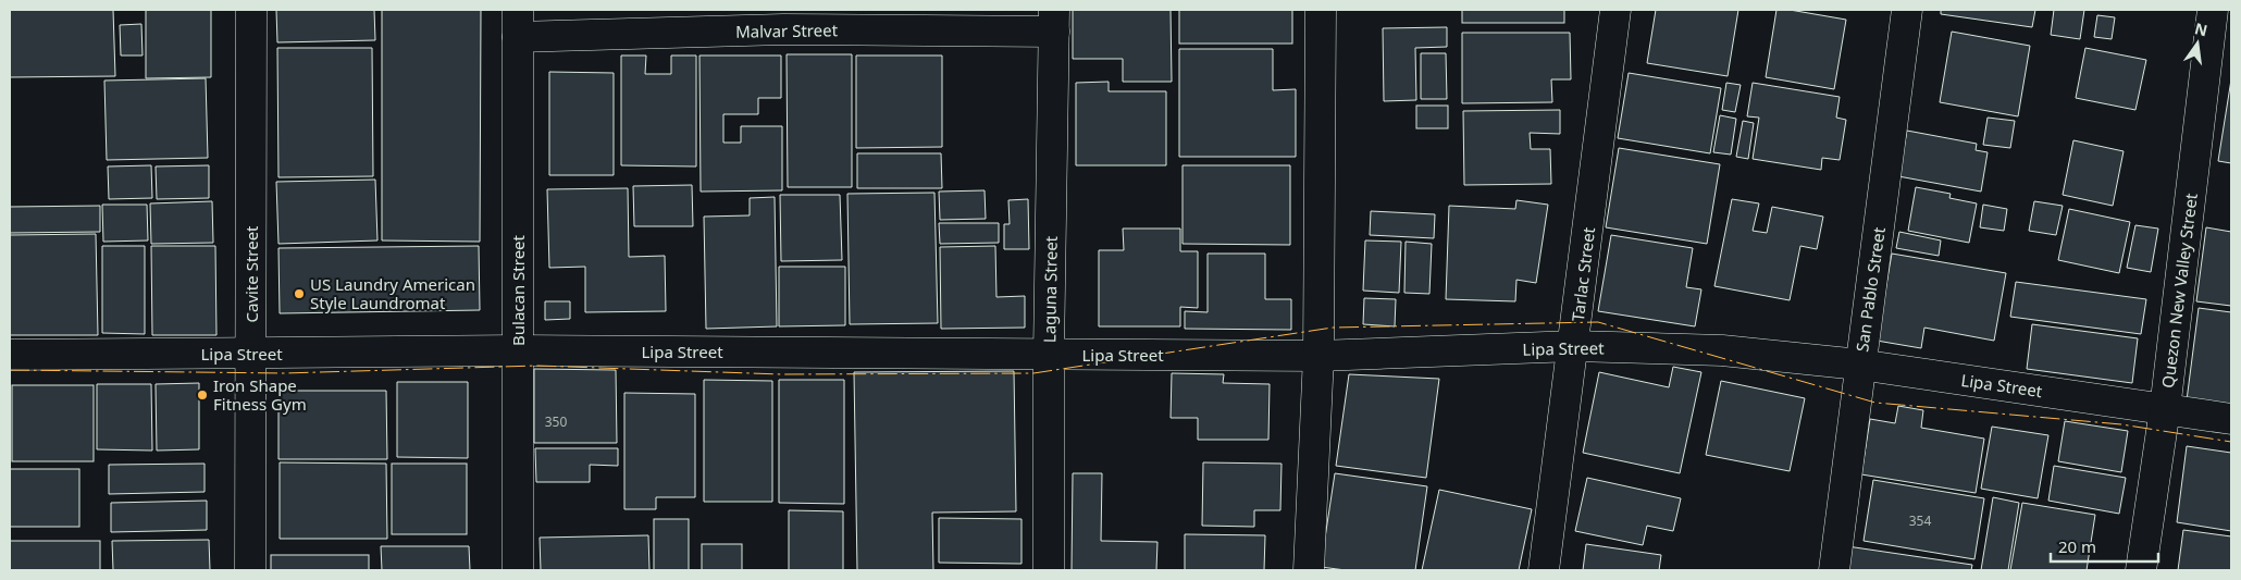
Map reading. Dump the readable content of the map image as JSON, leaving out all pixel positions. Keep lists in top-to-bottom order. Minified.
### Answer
{"streets":{"street":["Malvar Street","Cavite Street","Tarlac Street","Laguna Street","San Pablo Street","Bulacan Street","Quezon New Valley Street","Lipa Street"]},"crossings":[["Malvar Street","Laguna Street"],["Malvar Street","Bulacan Street"],["Cavite Street","Lipa Street"],["Tarlac Street","Lipa Street"],["Laguna Street","Lipa Street"],["San Pablo Street","Lipa Street"],["Bulacan Street","Lipa Street"],["Quezon New Valley Street","Lipa Street"]],"places":["US Laundry American Style Laundromat","Iron Shape Fitness Gym"],"house_numbers":["350","354"],"scale_bar":"20 m","north":"top"}
